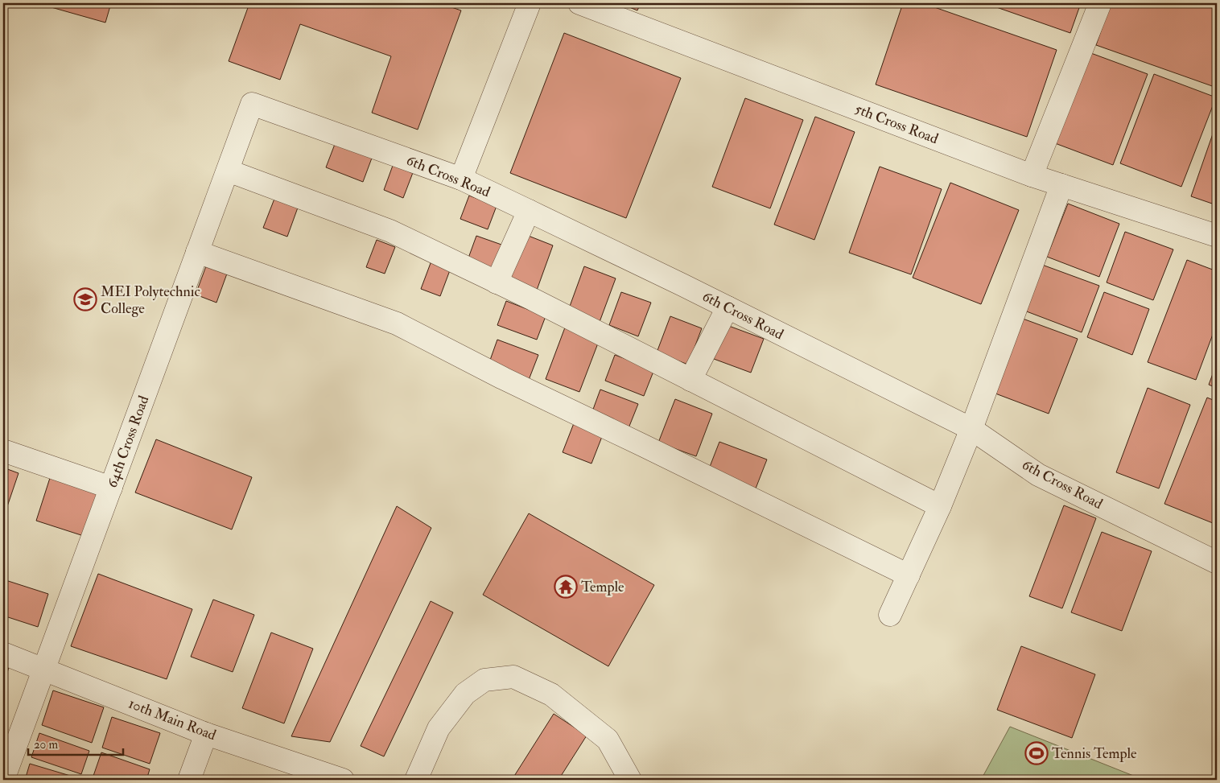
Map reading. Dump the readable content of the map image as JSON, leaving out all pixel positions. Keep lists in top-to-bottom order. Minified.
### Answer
{"streets":{"street":["5th Cross Road","6th Cross Road","64th Cross Road","10th Main Road"]},"crossings":[["6th Cross Road","64th Cross Road"],["64th Cross Road","10th Main Road"]],"places":{"school or university":["MEI Polytechnic College"],"temple":["Temple"],"sports":["Tennis Temple"]},"scale_bar":"20 m"}
